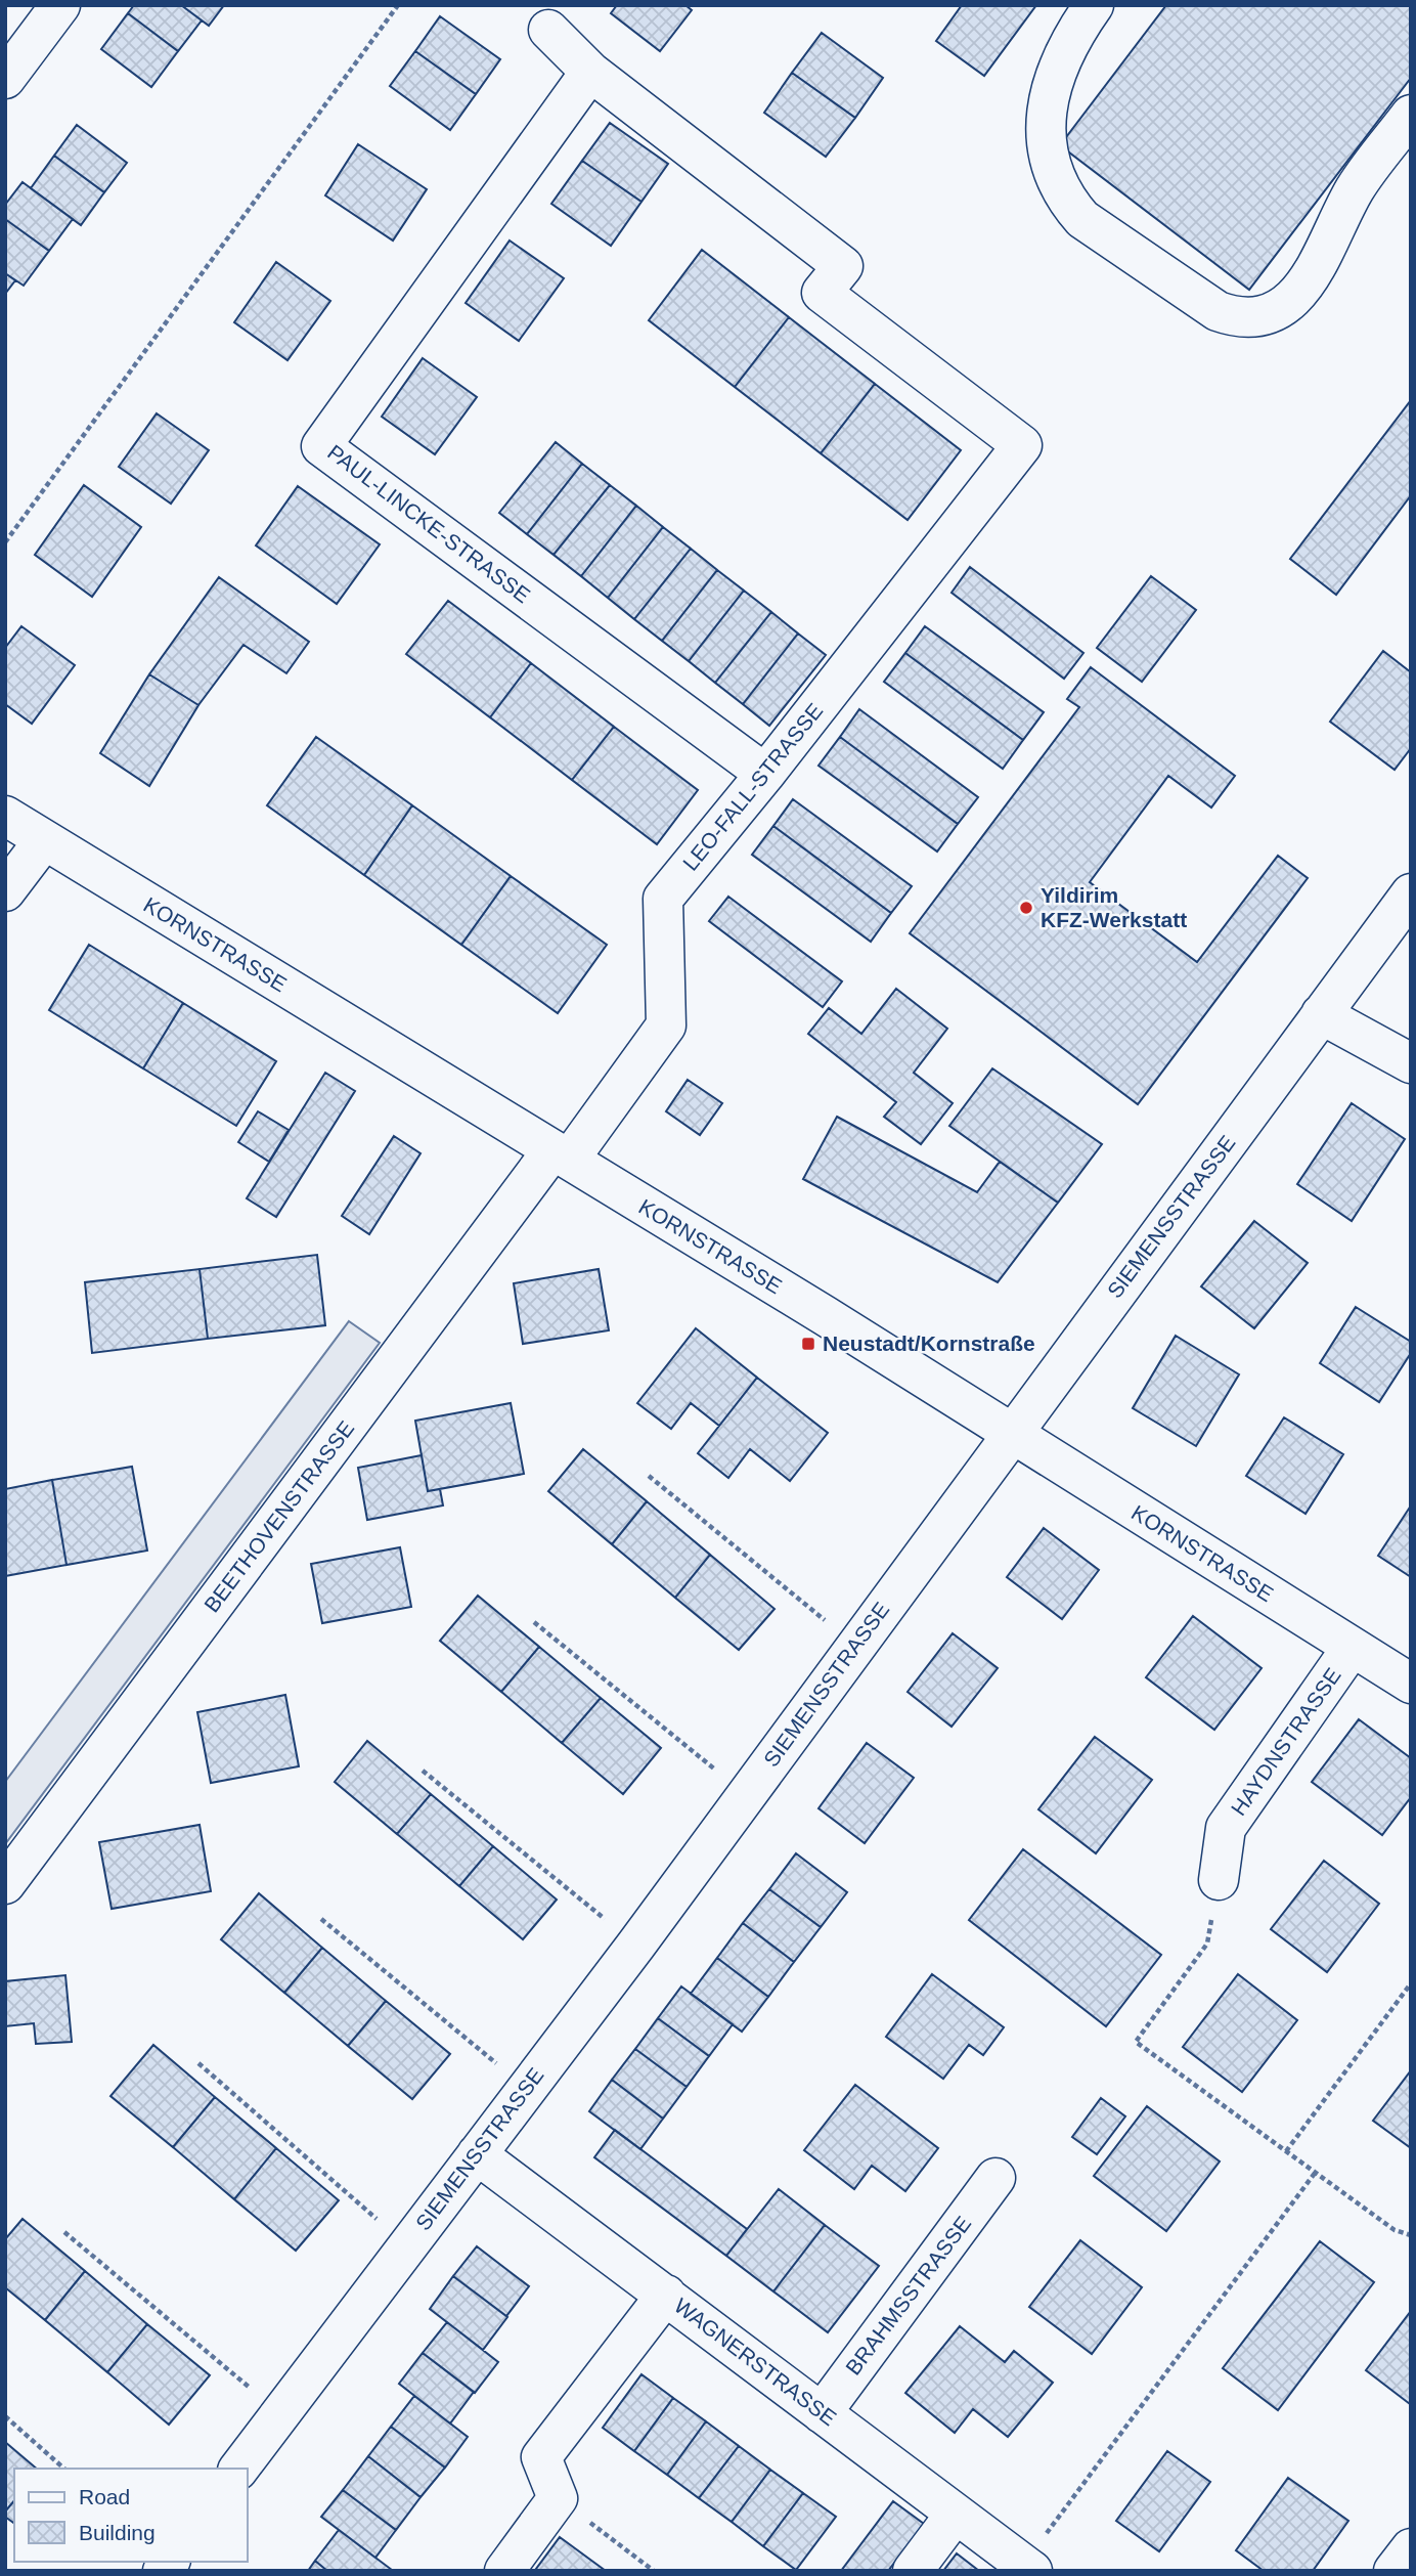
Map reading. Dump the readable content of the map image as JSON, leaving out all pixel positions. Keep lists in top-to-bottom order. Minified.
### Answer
{"streets":{"street":["PAUL-LINCKE-STRASSE","LEO-FALL-STRASSE","KORNSTRASSE","SIEMENSSTRASSE","BEETHOVENSTRASSE","HAYDNSTRASSE","BRAHMSSTRASSE","WAGNERSTRASSE"]},"crossings":[["PAUL-LINCKE-STRASSE","LEO-FALL-STRASSE"],["LEO-FALL-STRASSE","KORNSTRASSE"],["LEO-FALL-STRASSE","BEETHOVENSTRASSE"],["KORNSTRASSE","SIEMENSSTRASSE"],["KORNSTRASSE","BEETHOVENSTRASSE"],["KORNSTRASSE","HAYDNSTRASSE"],["SIEMENSSTRASSE","WAGNERSTRASSE"],["BRAHMSSTRASSE","WAGNERSTRASSE"]],"places":{"other":["Yildirim KFZ-Werkstatt"],"transit":["Neustadt/Kornstraße"]},"legend":["Road","Building"]}
